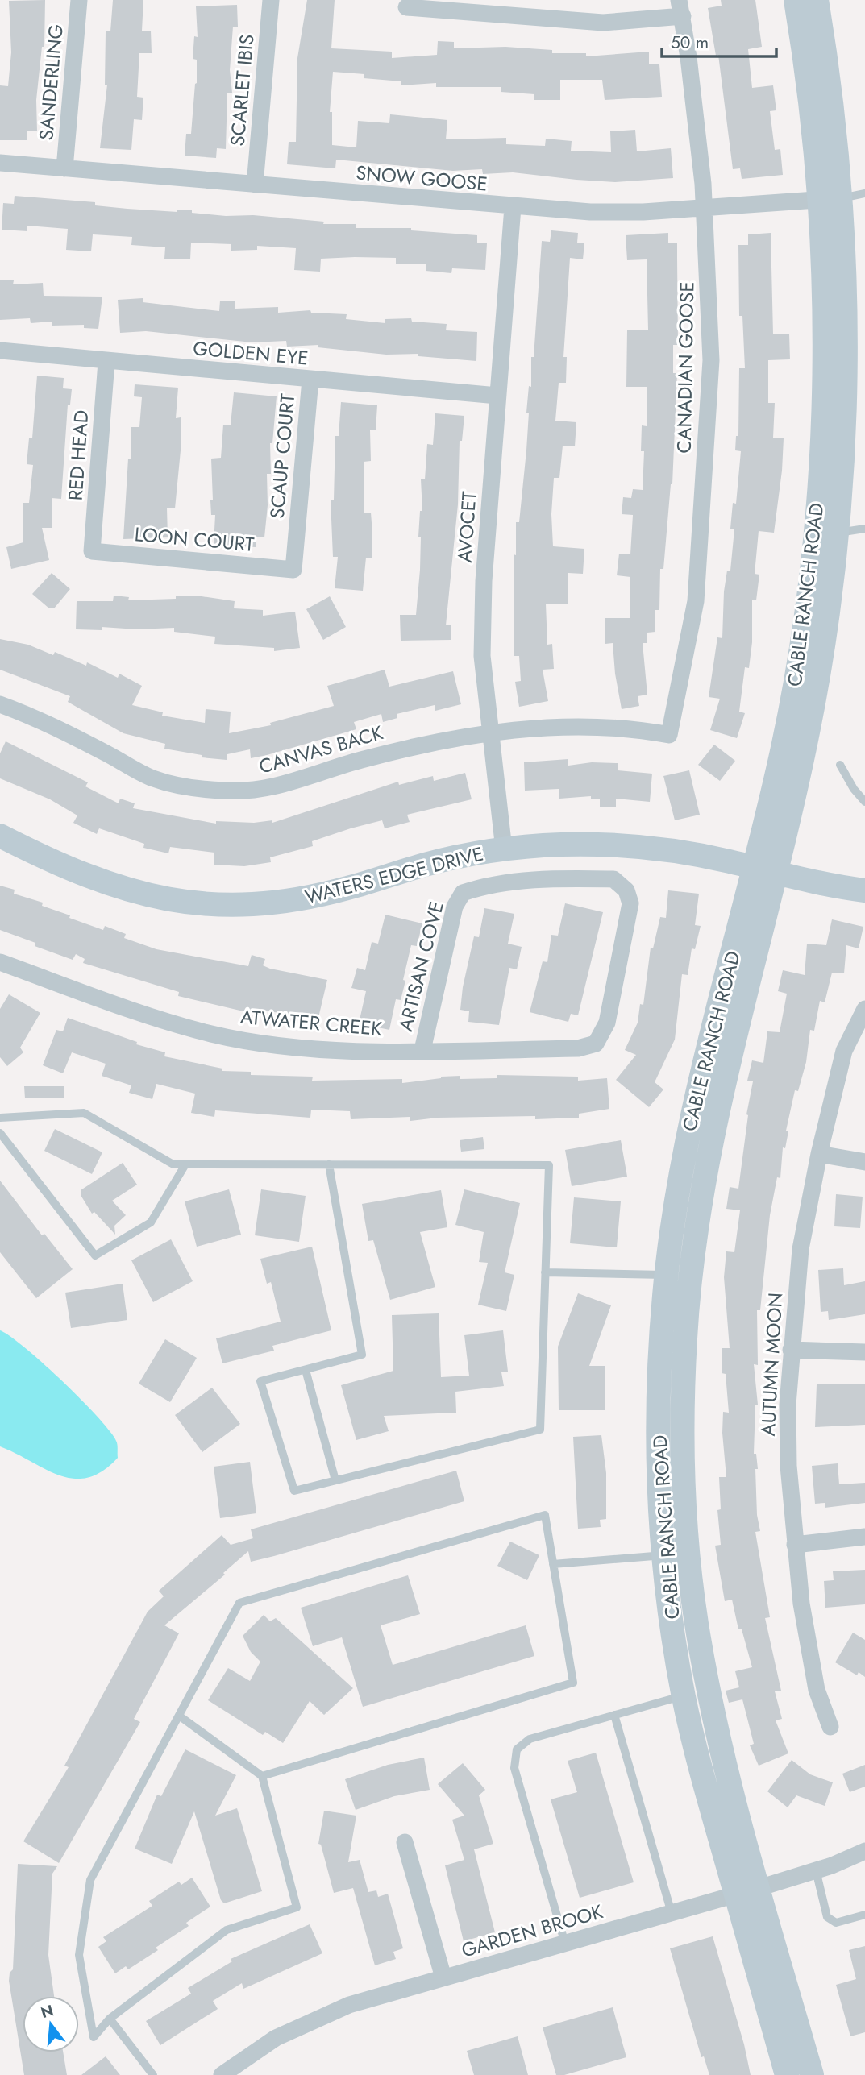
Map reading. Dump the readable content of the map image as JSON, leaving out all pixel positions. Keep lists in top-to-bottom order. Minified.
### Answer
{"streets":{"street":["SANDERLING","SCARLET IBIS","SNOW GOOSE","GOLDEN EYE","CANADIAN GOOSE","RED HEAD","SCAUP COURT","AVOCET","LOON COURT","CABLE RANCH ROAD","CANVAS BACK","WATERS EDGE DRIVE","ARTISAN COVE","ATWATER CREEK","AUTUMN MOON","GARDEN BROOK"]},"crossings":[["SANDERLING","SNOW GOOSE"],["SCARLET IBIS","SNOW GOOSE"],["SNOW GOOSE","CANADIAN GOOSE"],["SNOW GOOSE","AVOCET"],["SNOW GOOSE","CABLE RANCH ROAD"],["GOLDEN EYE","RED HEAD"],["GOLDEN EYE","SCAUP COURT"],["GOLDEN EYE","AVOCET"],["CANADIAN GOOSE","CANVAS BACK"],["RED HEAD","LOON COURT"],["SCAUP COURT","LOON COURT"],["AVOCET","CANVAS BACK"],["AVOCET","WATERS EDGE DRIVE"],["CABLE RANCH ROAD","WATERS EDGE DRIVE"],["CABLE RANCH ROAD","GARDEN BROOK"],["ARTISAN COVE","ATWATER CREEK"]],"scale_bar":"50 m","north":"top"}
